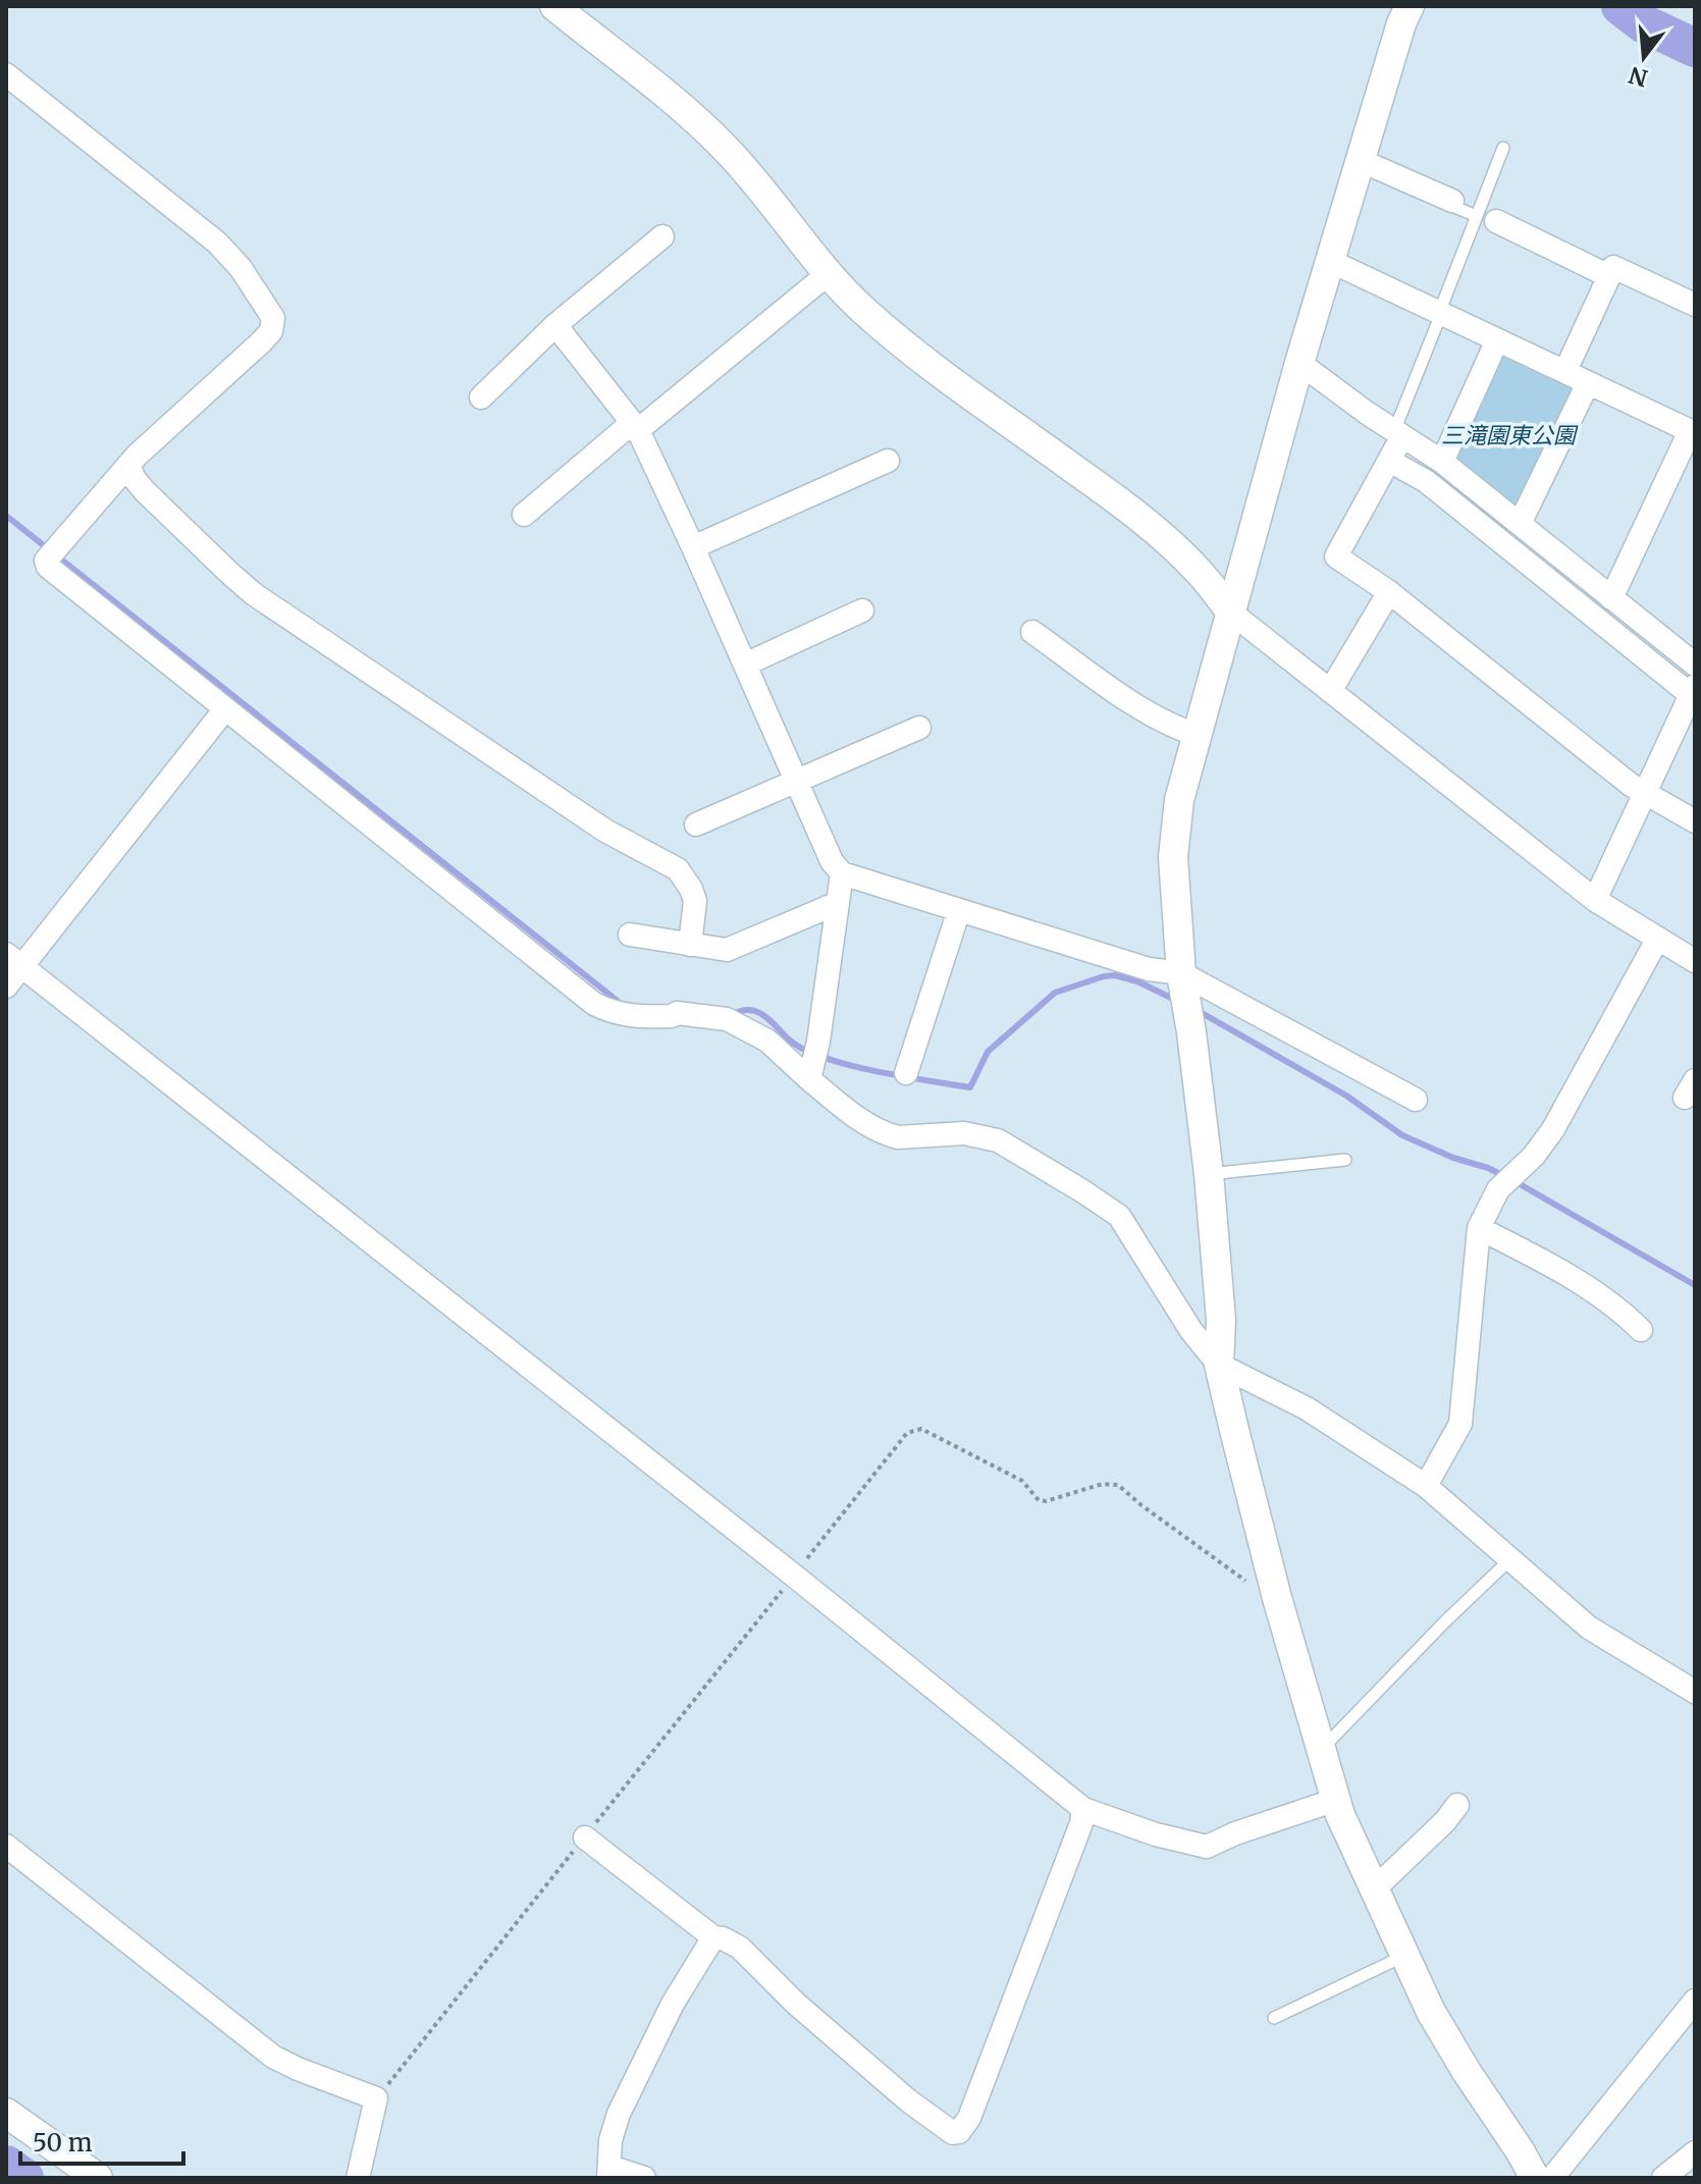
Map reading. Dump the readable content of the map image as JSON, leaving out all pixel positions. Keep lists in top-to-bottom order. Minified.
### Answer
{"parks":["三滝園東公園"],"scale_bar":"50 m","north":"bottom"}
